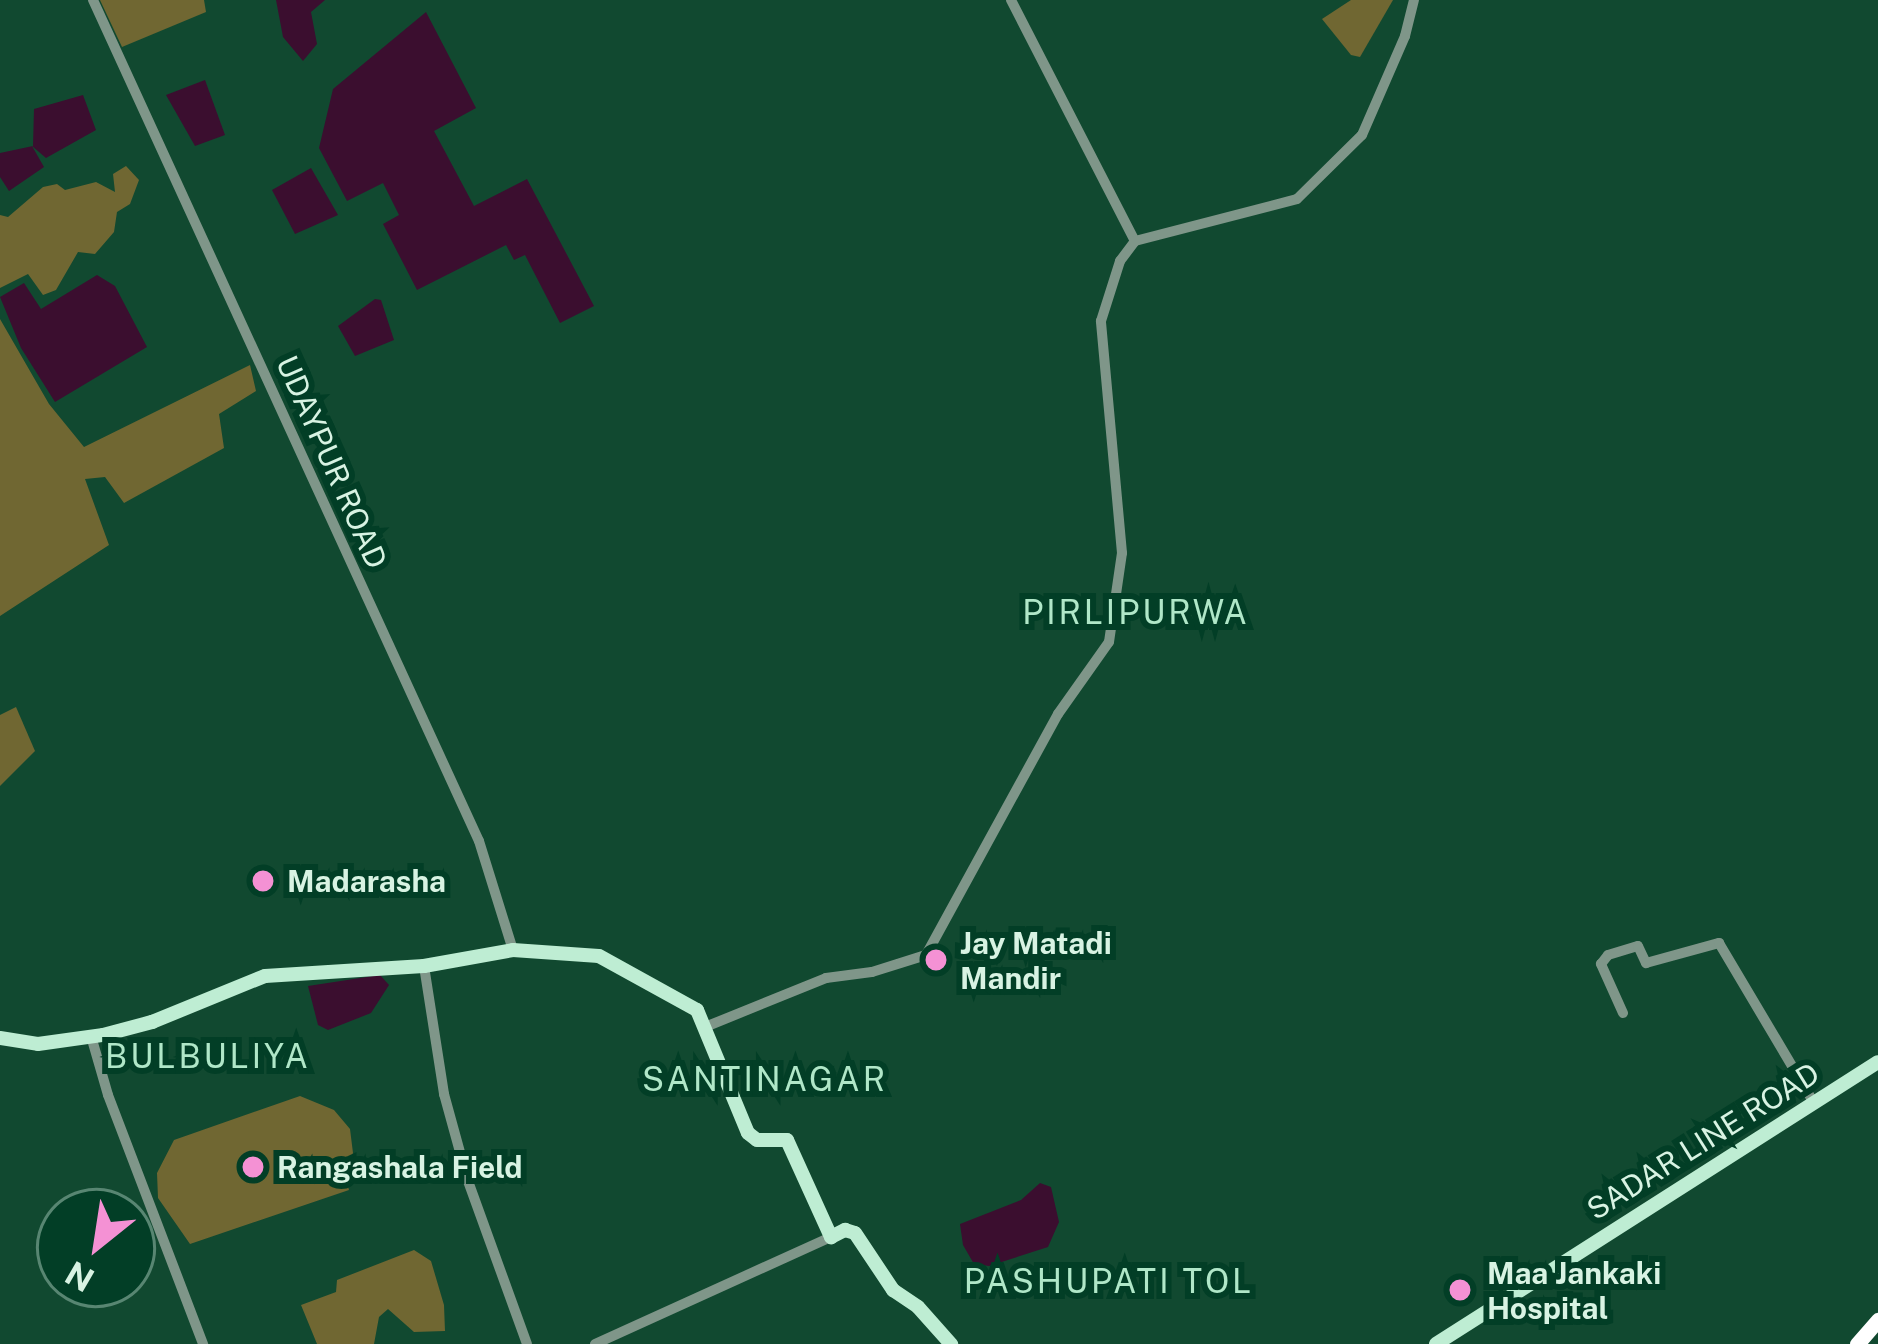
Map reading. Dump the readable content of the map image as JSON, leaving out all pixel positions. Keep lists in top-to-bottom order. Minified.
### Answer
{"streets":{"main road":["SADAR LINE ROAD"],"street":["UDAYPUR ROAD"]},"districts":["PIRLIPURWA","BULBULIYA","SANTINAGAR","PASHUPATI TOL"],"places":["Madarasha","Jay Matadi Mandir","Rangashala Field","Maa Jankaki Hospital"],"north":"bottom left"}
